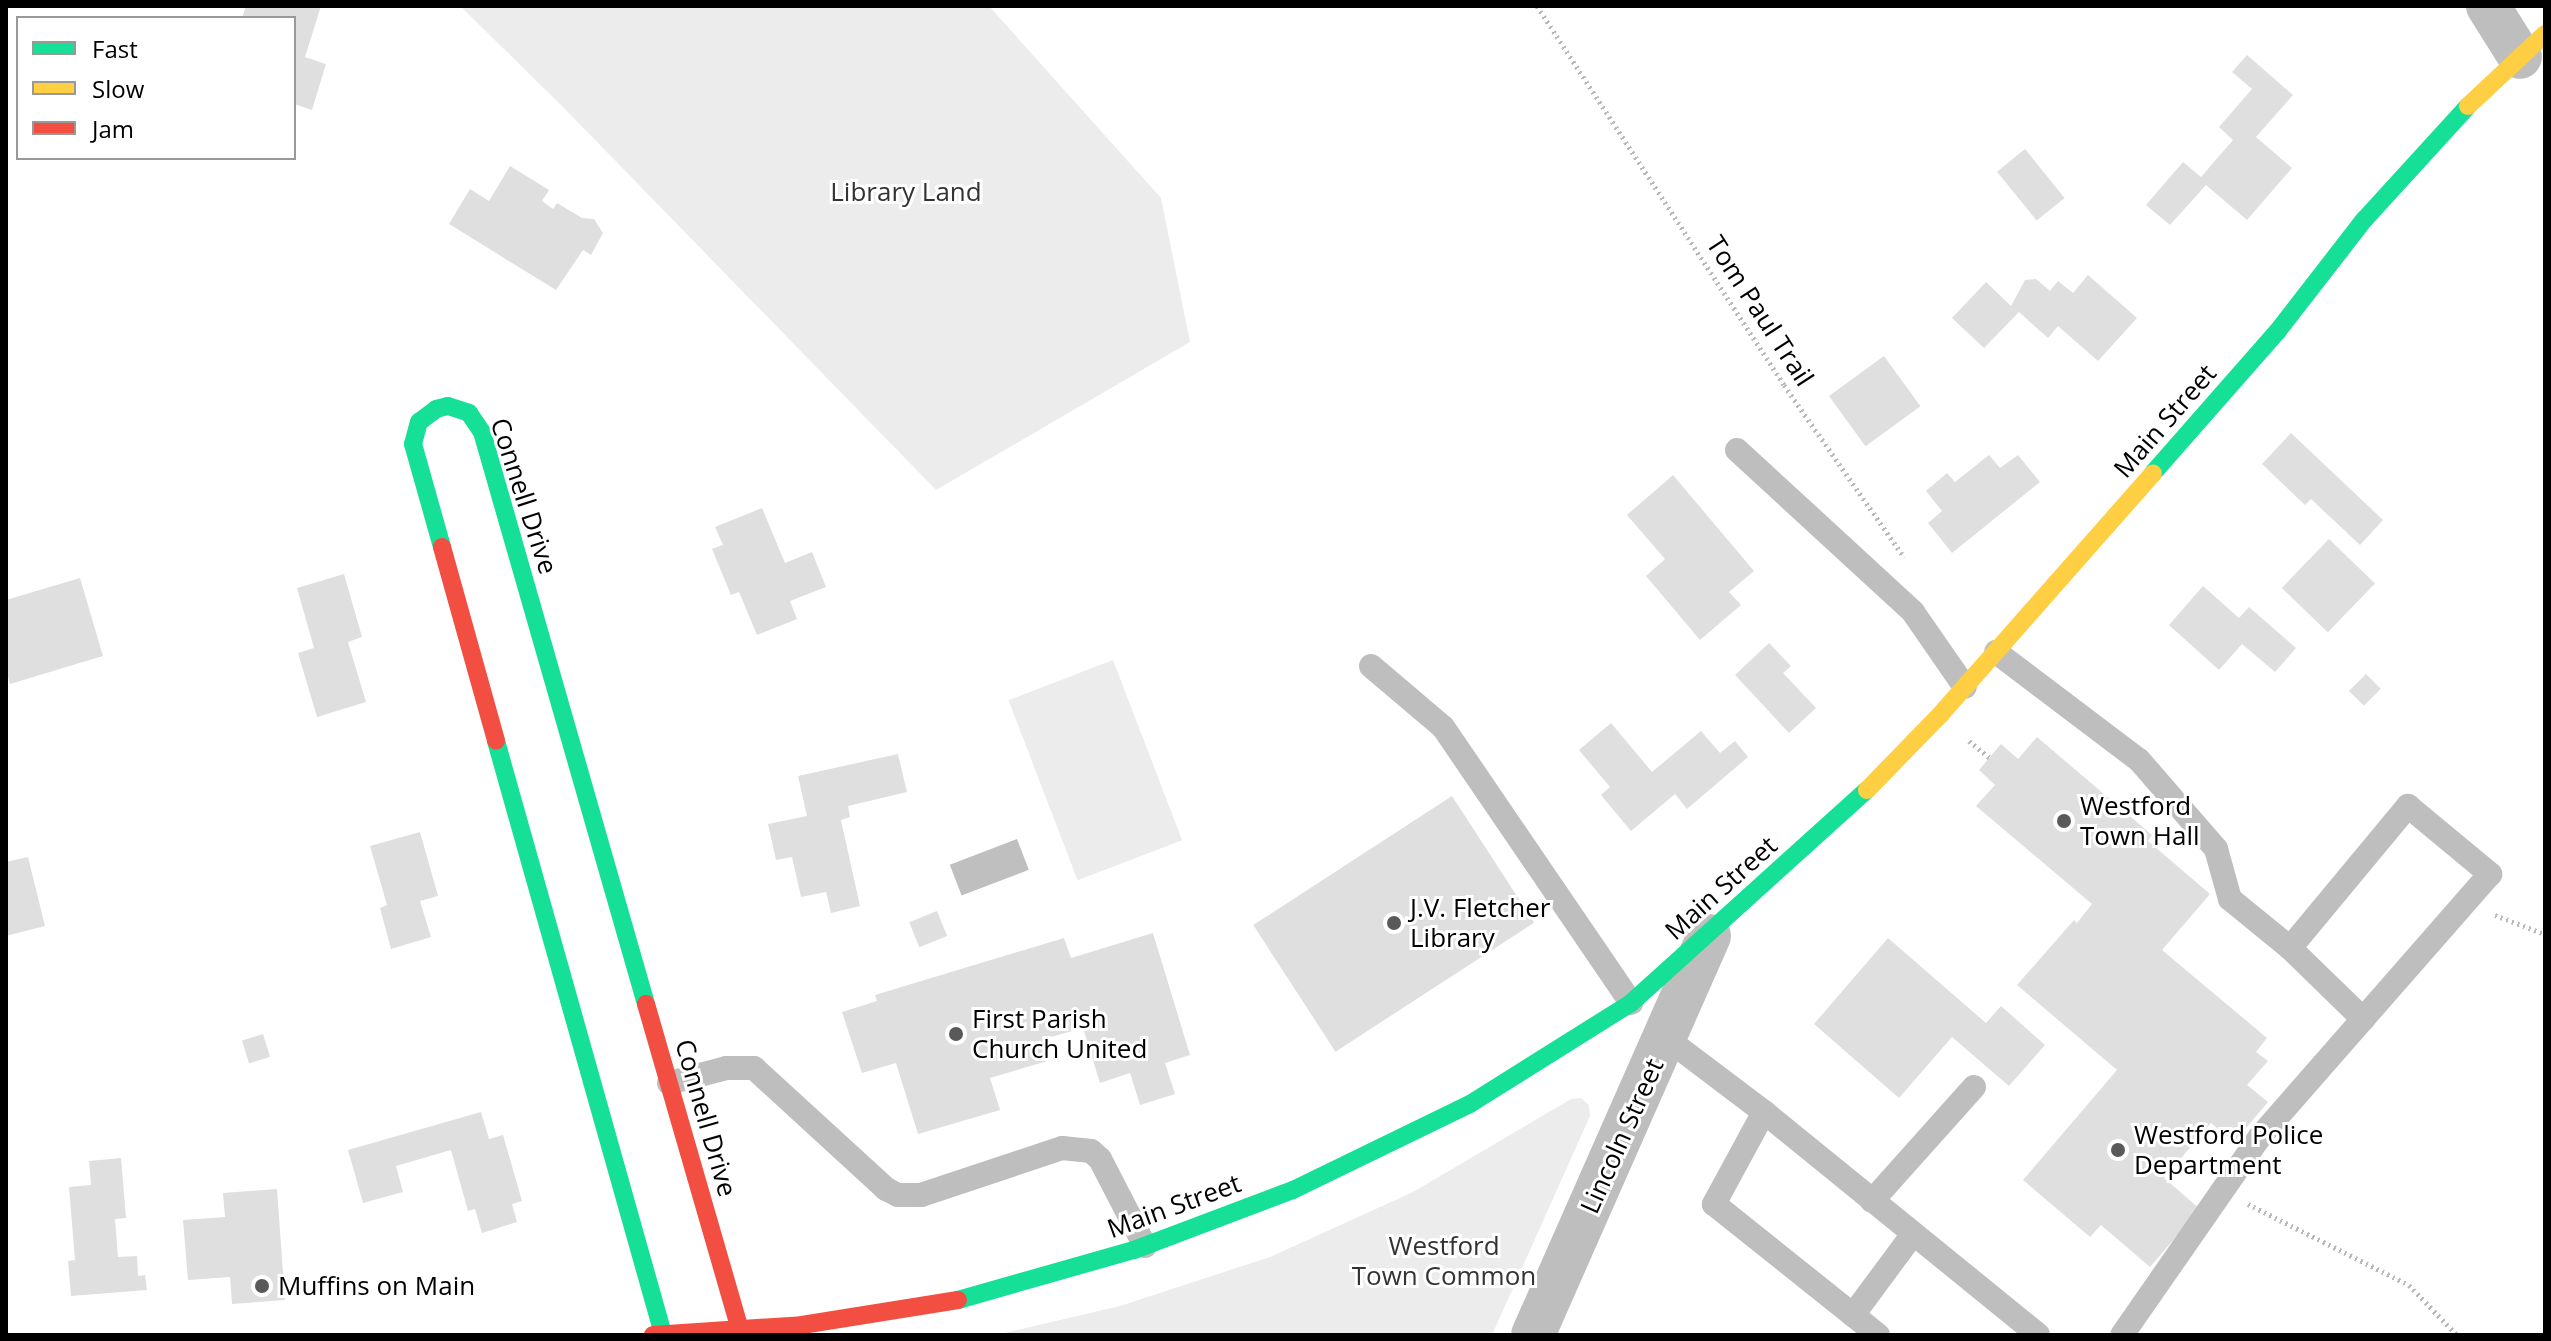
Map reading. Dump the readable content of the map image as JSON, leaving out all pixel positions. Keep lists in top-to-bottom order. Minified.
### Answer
{"streets":{"main road":["Main Street","Connell Drive"],"street":["Lincoln Street"],"path":["Tom Paul Trail"]},"crossings":[["Main Street","Connell Drive"],["Main Street","Lincoln Street"]],"parks":["Library Land","Westford Town Common"],"places":["Westford Town Hall","J.V. Fletcher Library","First Parish Church United","Westford Police Department","Muffins on Main"],"legend":["Fast","Slow","Jam"]}
